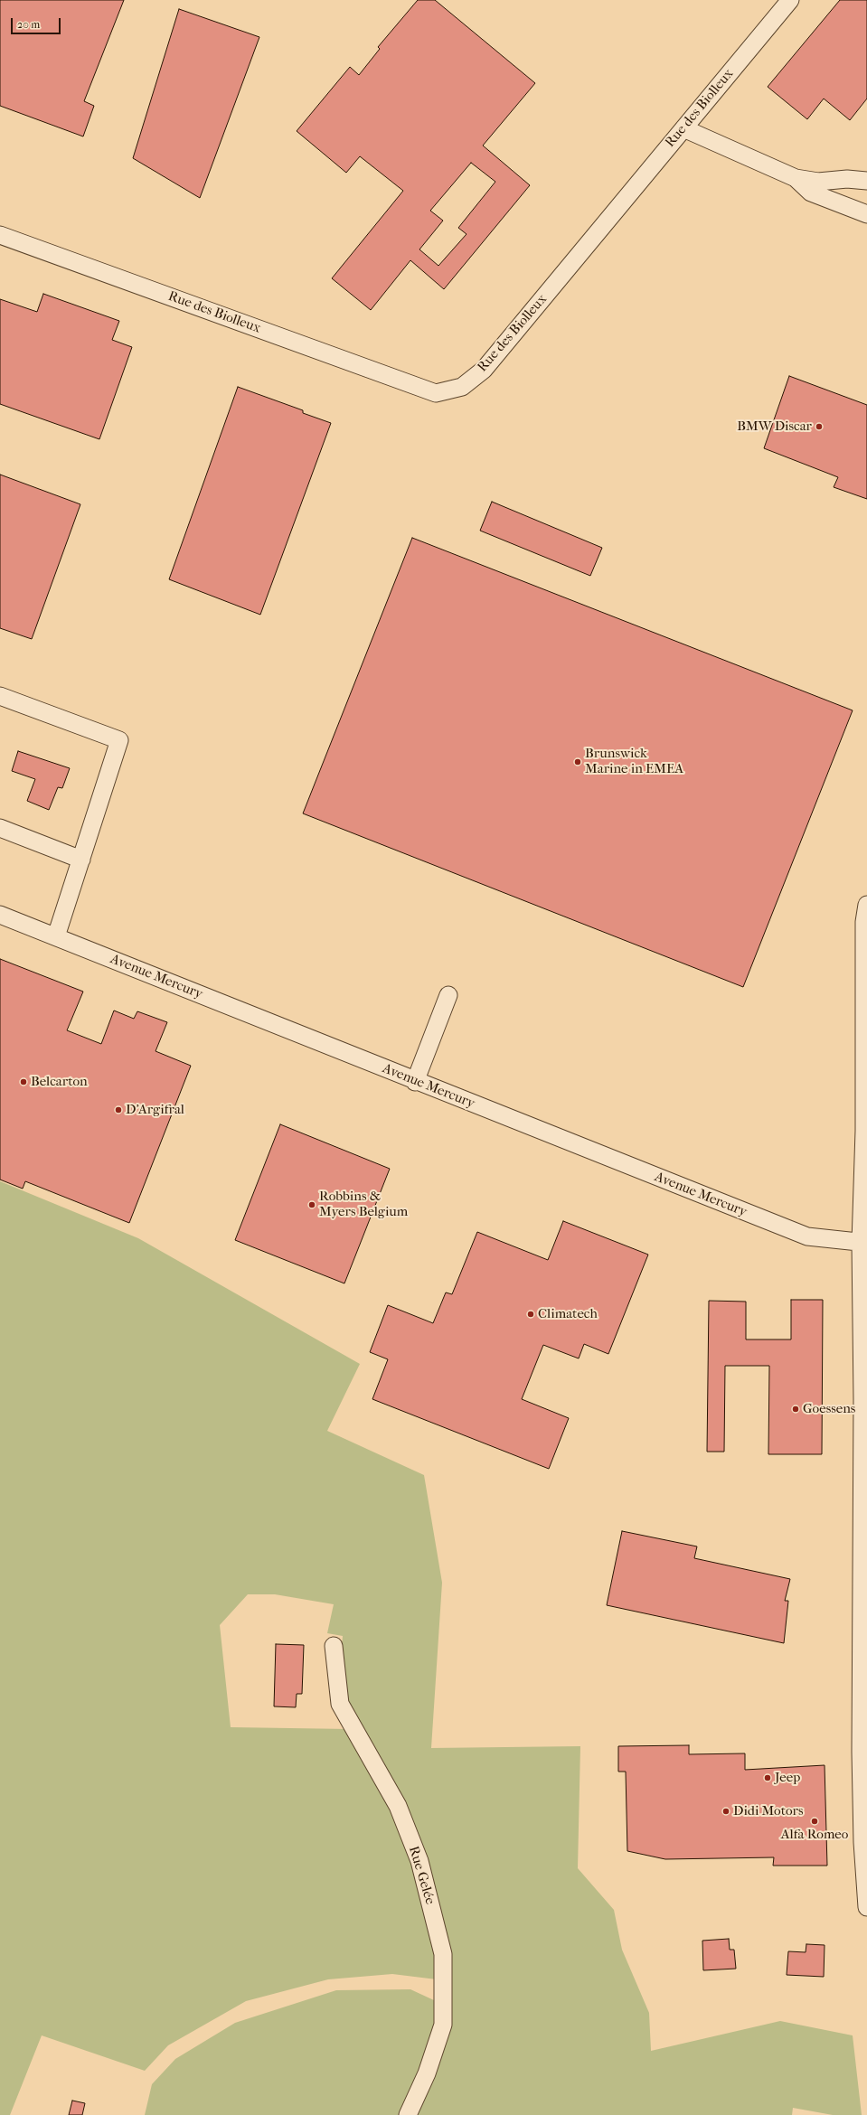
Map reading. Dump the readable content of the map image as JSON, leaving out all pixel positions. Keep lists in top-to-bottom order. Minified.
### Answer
{"streets":{"street":["Rue des Biolleux","Avenue Mercury","Rue Gelée"]},"places":["BMW Discar","Brunswick Marine in EMEA","Belcarton","D'Argifral","Robbins & Myers Belgium","Climatech","Goessens","Jeep","Didi Motors","Alfa Romeo"],"scale_bar":"20 m"}
